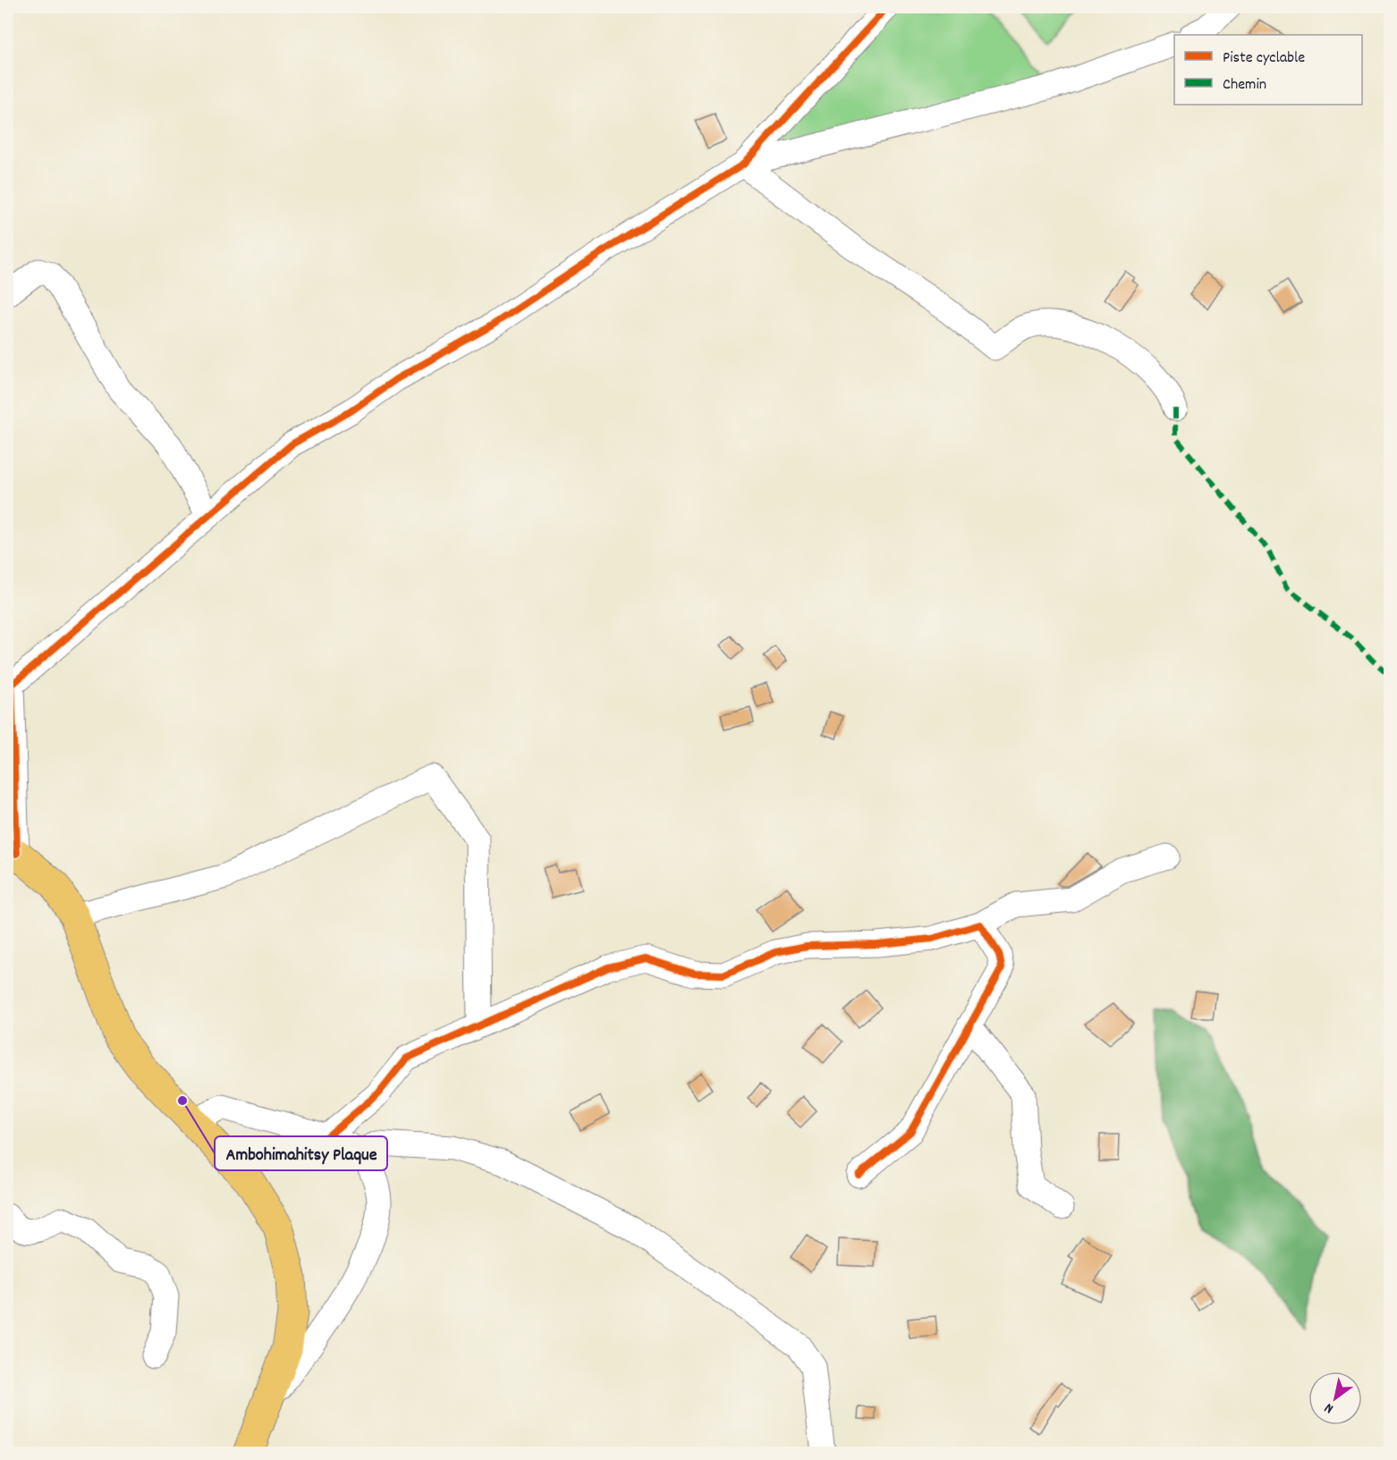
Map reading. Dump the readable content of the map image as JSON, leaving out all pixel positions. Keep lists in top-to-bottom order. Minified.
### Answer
{"places":["Ambohimahitsy Plaque"],"legend":["Piste cyclable","Chemin"],"north":"bottom left"}
